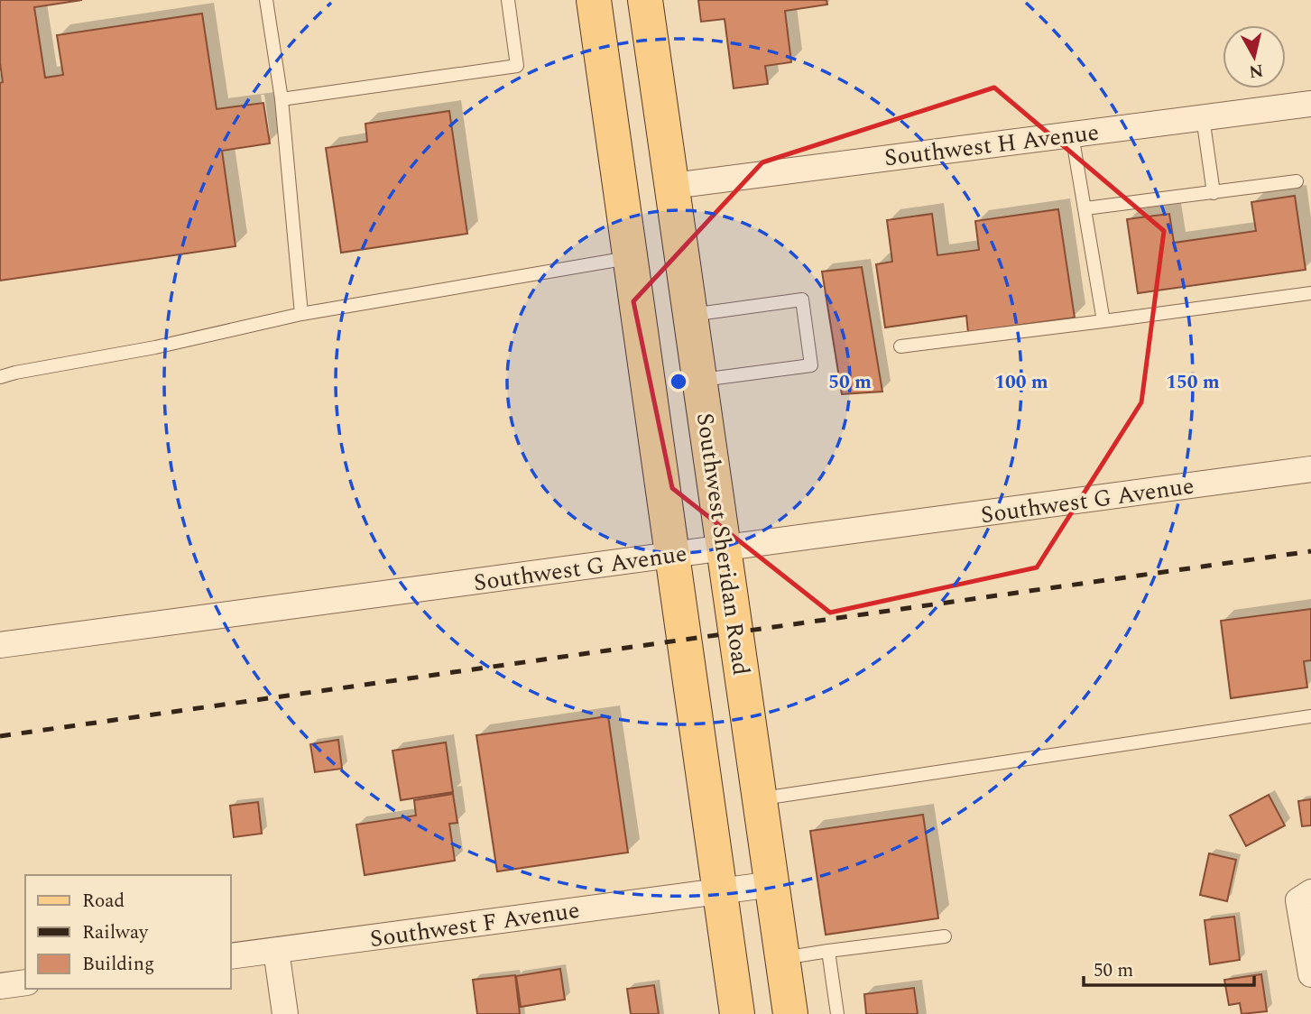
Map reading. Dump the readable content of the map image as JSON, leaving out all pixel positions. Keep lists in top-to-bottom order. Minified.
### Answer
{"streets":{"main road":["Southwest Sheridan Road"],"street":["Southwest H Avenue","Southwest G Avenue","Southwest F Avenue"]},"crossings":[["Southwest H Avenue","Southwest Sheridan Road"],["Southwest G Avenue","Southwest Sheridan Road"],["Southwest Sheridan Road","Southwest F Avenue"]],"legend":["Road","Railway","Building"],"scale_bar":"50 m","north":"bottom","rings":["50 m","100 m","150 m"]}
